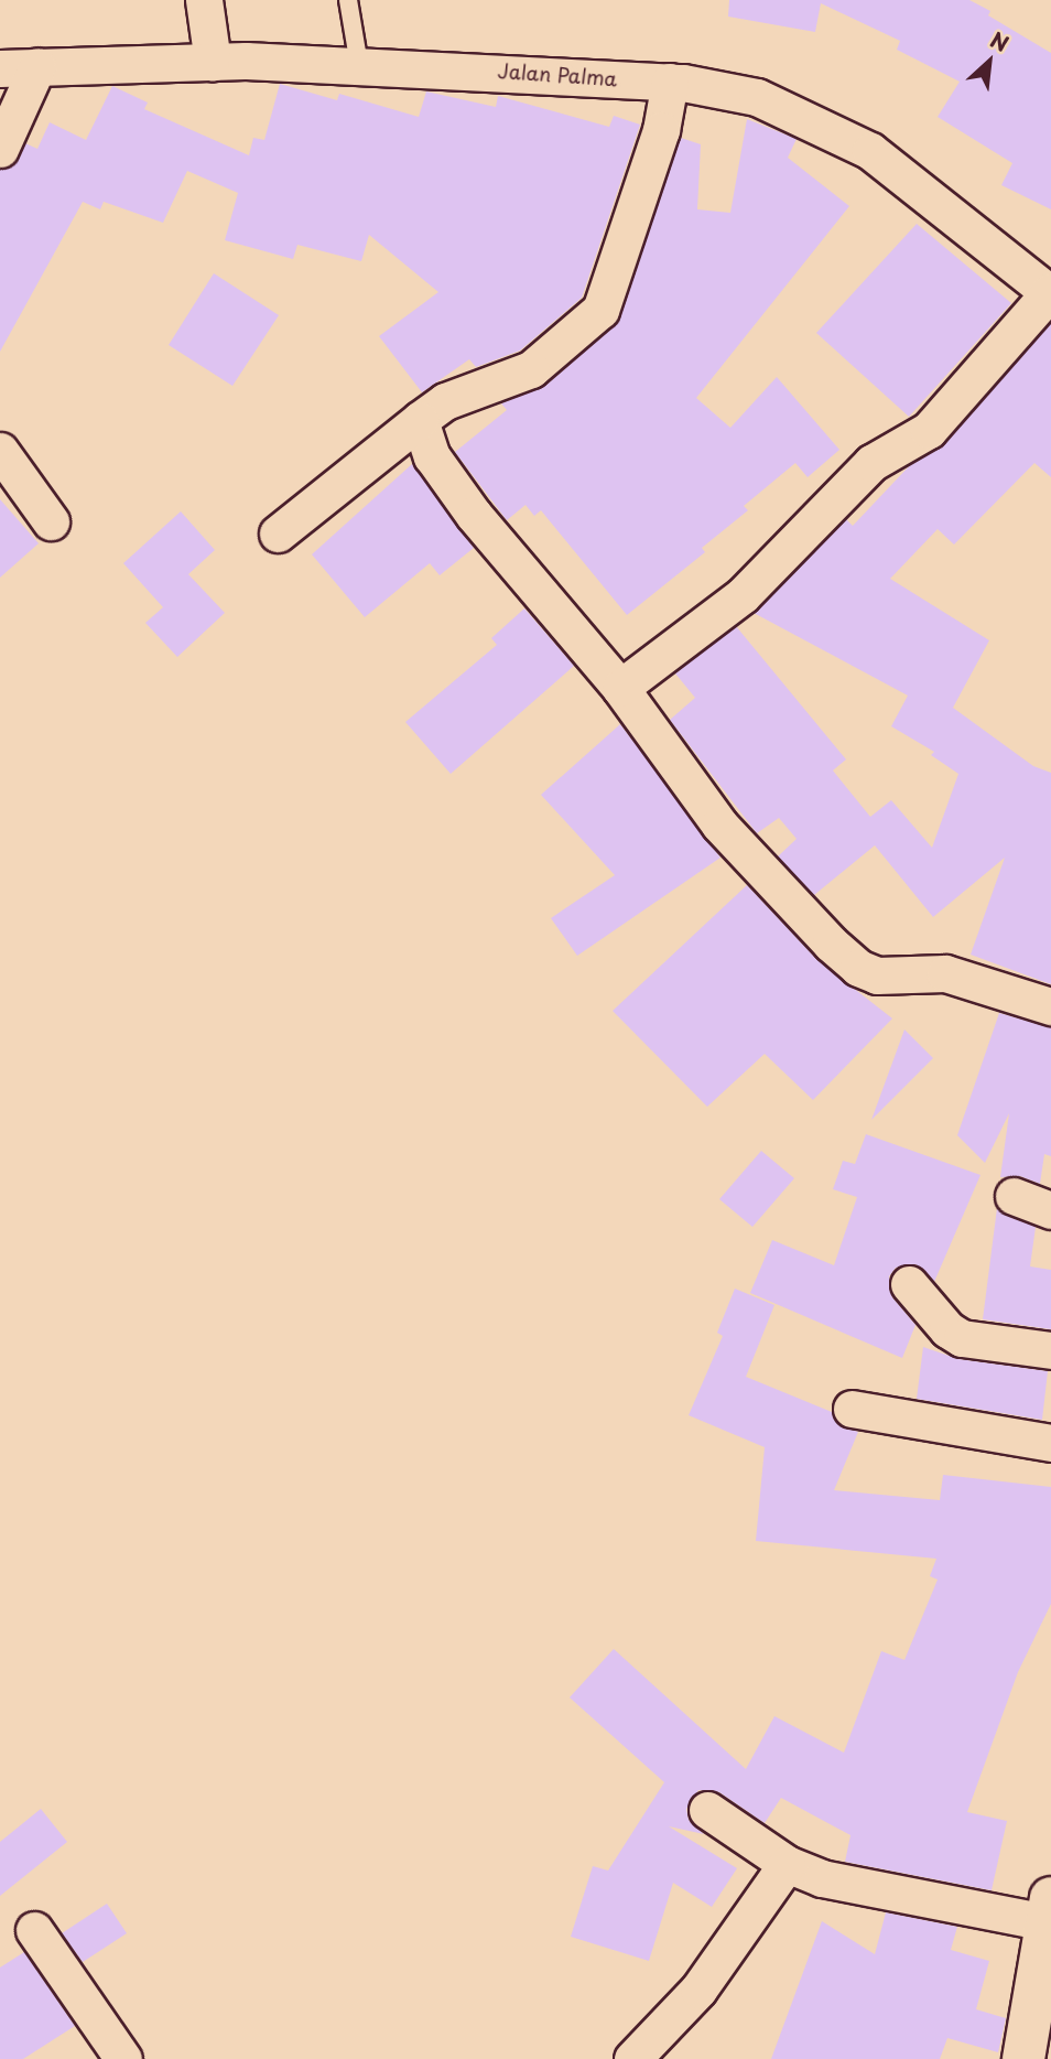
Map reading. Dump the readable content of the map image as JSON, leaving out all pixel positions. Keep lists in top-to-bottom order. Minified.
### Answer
{"streets":{"street":["Jalan Palma"]},"north":"top right"}
